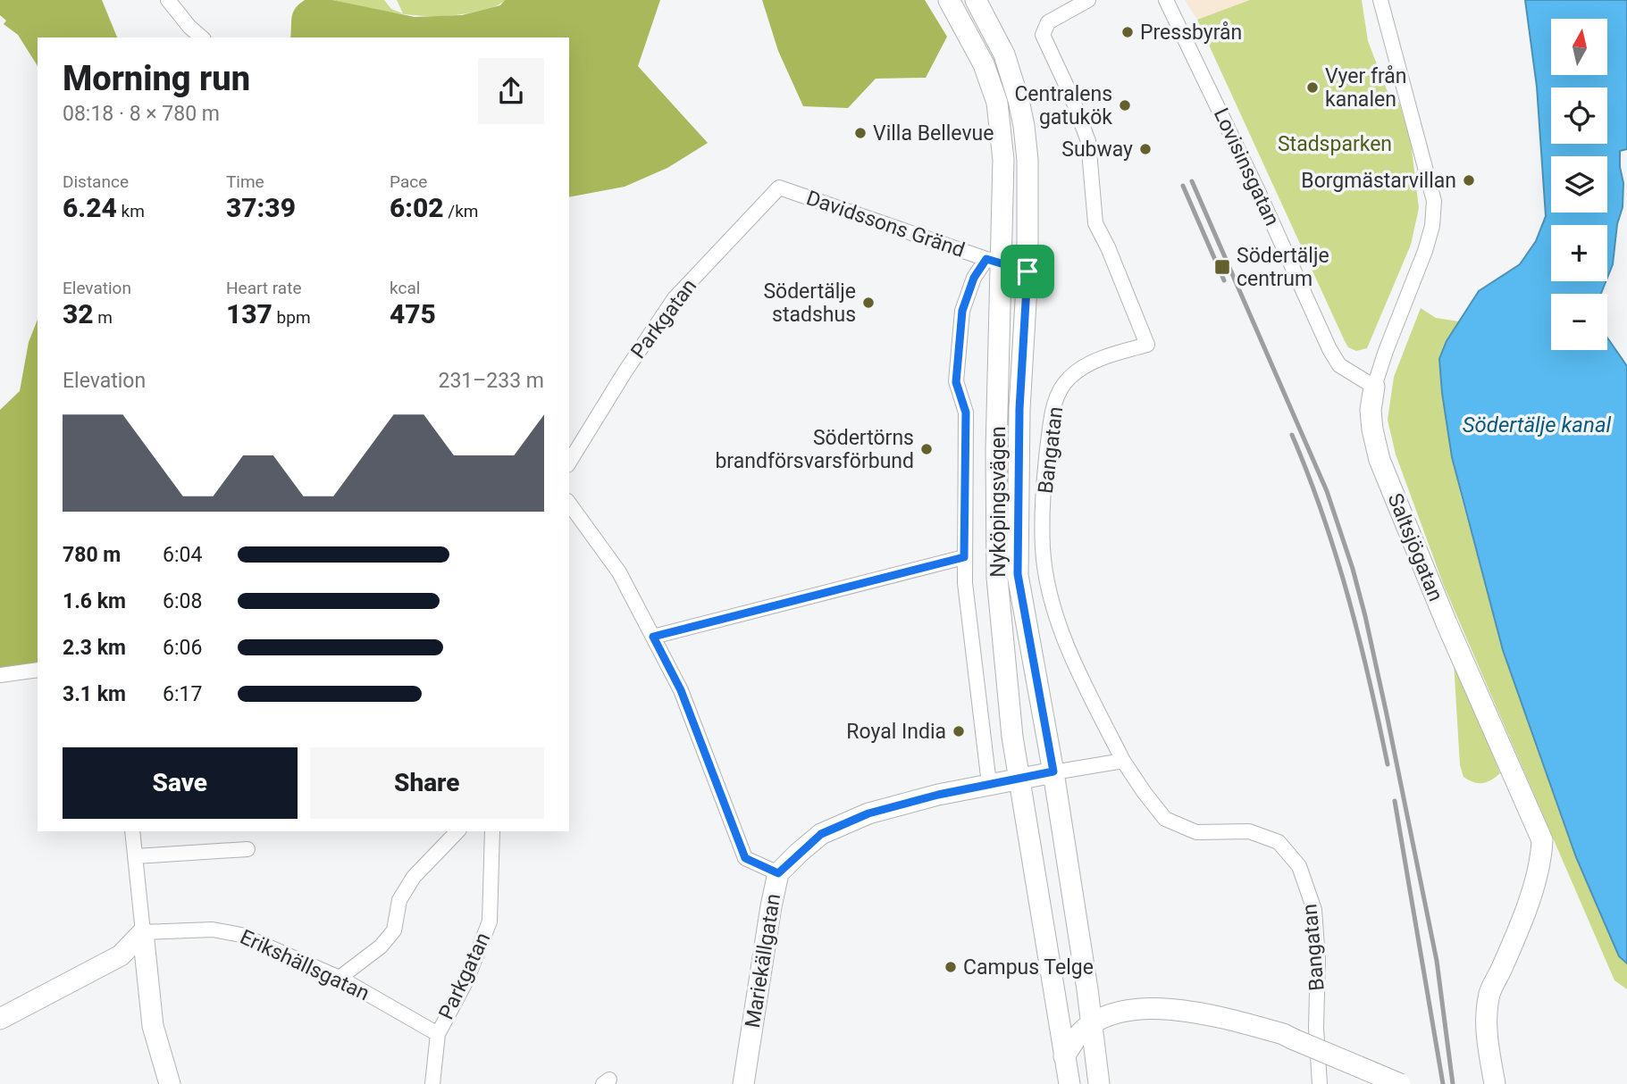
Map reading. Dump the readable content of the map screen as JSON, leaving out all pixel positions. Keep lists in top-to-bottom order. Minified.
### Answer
{"streets":{"main road":["Nyköpingsvägen","Saltsjögatan","Mariekällgatan"],"street":["Lovisinsgatan","Davidssons Gränd","Parkgatan","Bangatan","Erikshällsgatan"]},"crossings":[["Lovisinsgatan","Saltsjögatan"],["Davidssons Gränd","Parkgatan"],["Davidssons Gränd","Nyköpingsvägen"],["Parkgatan","Erikshällsgatan"],["Nyköpingsvägen","Mariekällgatan"]],"water":["Södertälje kanal"],"parks":["Stadsparken"],"places":{"other":["Pressbyrån","Vyer från kanalen","Centralens gatukök","Villa Bellevue","Subway","Borgmästarvillan","Södertälje stadshus","Södertörns brandförsvarsförbund","Royal India","Campus Telge"],"transit":["Södertälje centrum"]},"north":"top","page":{"map_buttons":["+","−"],"heading":["Morning run","08:18 · 8 × 780 m"],"stats":[["Distance","6.24 km"],["Time","37:39"],["Pace","6:02 /km"],["Elevation","32 m"],["Heart rate","137 bpm"],["kcal","475"]],"chart":["Elevation","231–233 m"],"list":[{"name":"780 m","note":"6:04"},{"name":"1.6 km","note":"6:08"},{"name":"2.3 km","note":"6:06"},{"name":"3.1 km","note":"6:17"}],"buttons":["Save","Share"]}}
